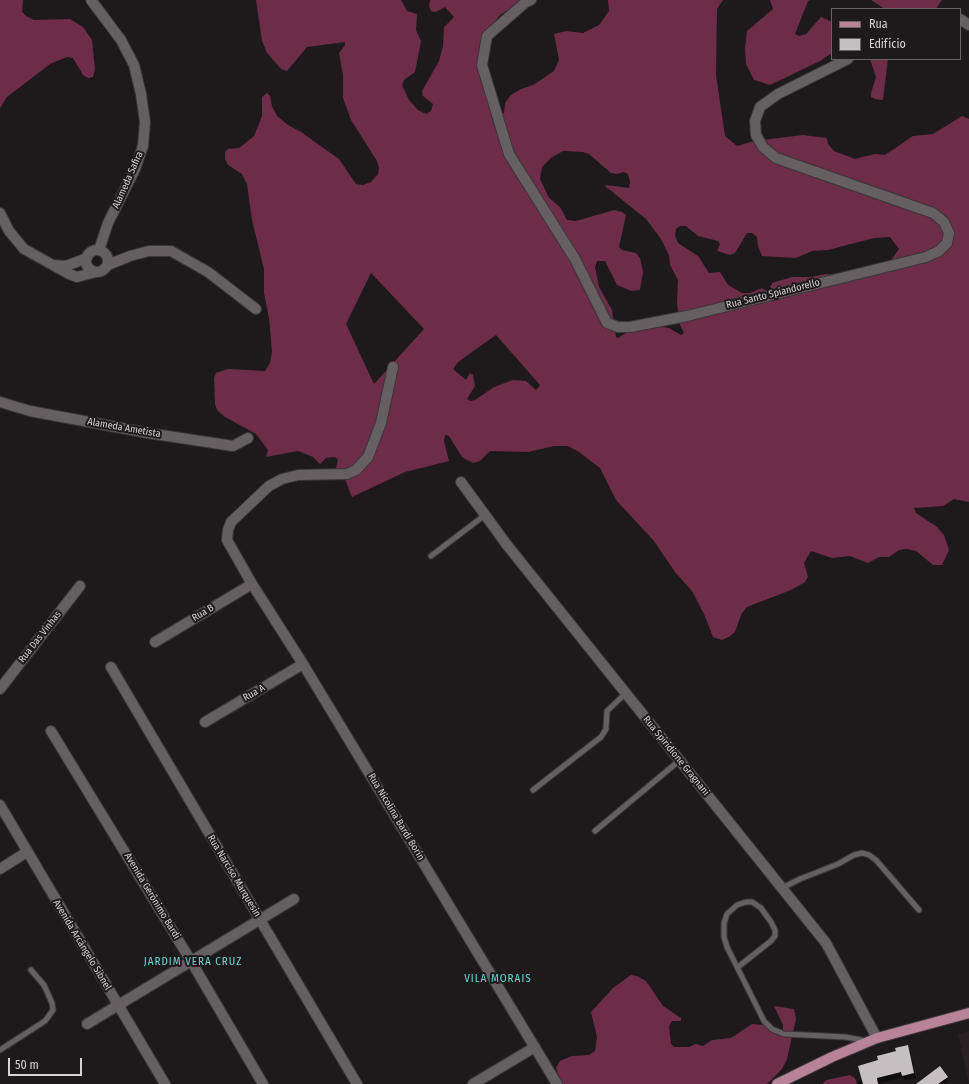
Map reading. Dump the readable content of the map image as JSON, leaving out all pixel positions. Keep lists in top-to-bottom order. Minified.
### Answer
{"streets":{"street":["Alameda Safira","Rua Santo Spiandorello","Alameda Ametista","Rua B","Rua Das Vinhas","Rua A","Rua Spiridione Gragnani","Rua Nicolina Bardi Borin","Rua Narciso Marquesin","Avenida Gerônimo Bardi","Avenida Arcângelo Sibnel"]},"crossings":[["Rua B","Rua Nicolina Bardi Borin"],["Rua A","Rua Nicolina Bardi Borin"]],"districts":["JARDIM VERA CRUZ","VILA MORAIS"],"legend":["Rua","Edifício"],"scale_bar":"50 m"}
